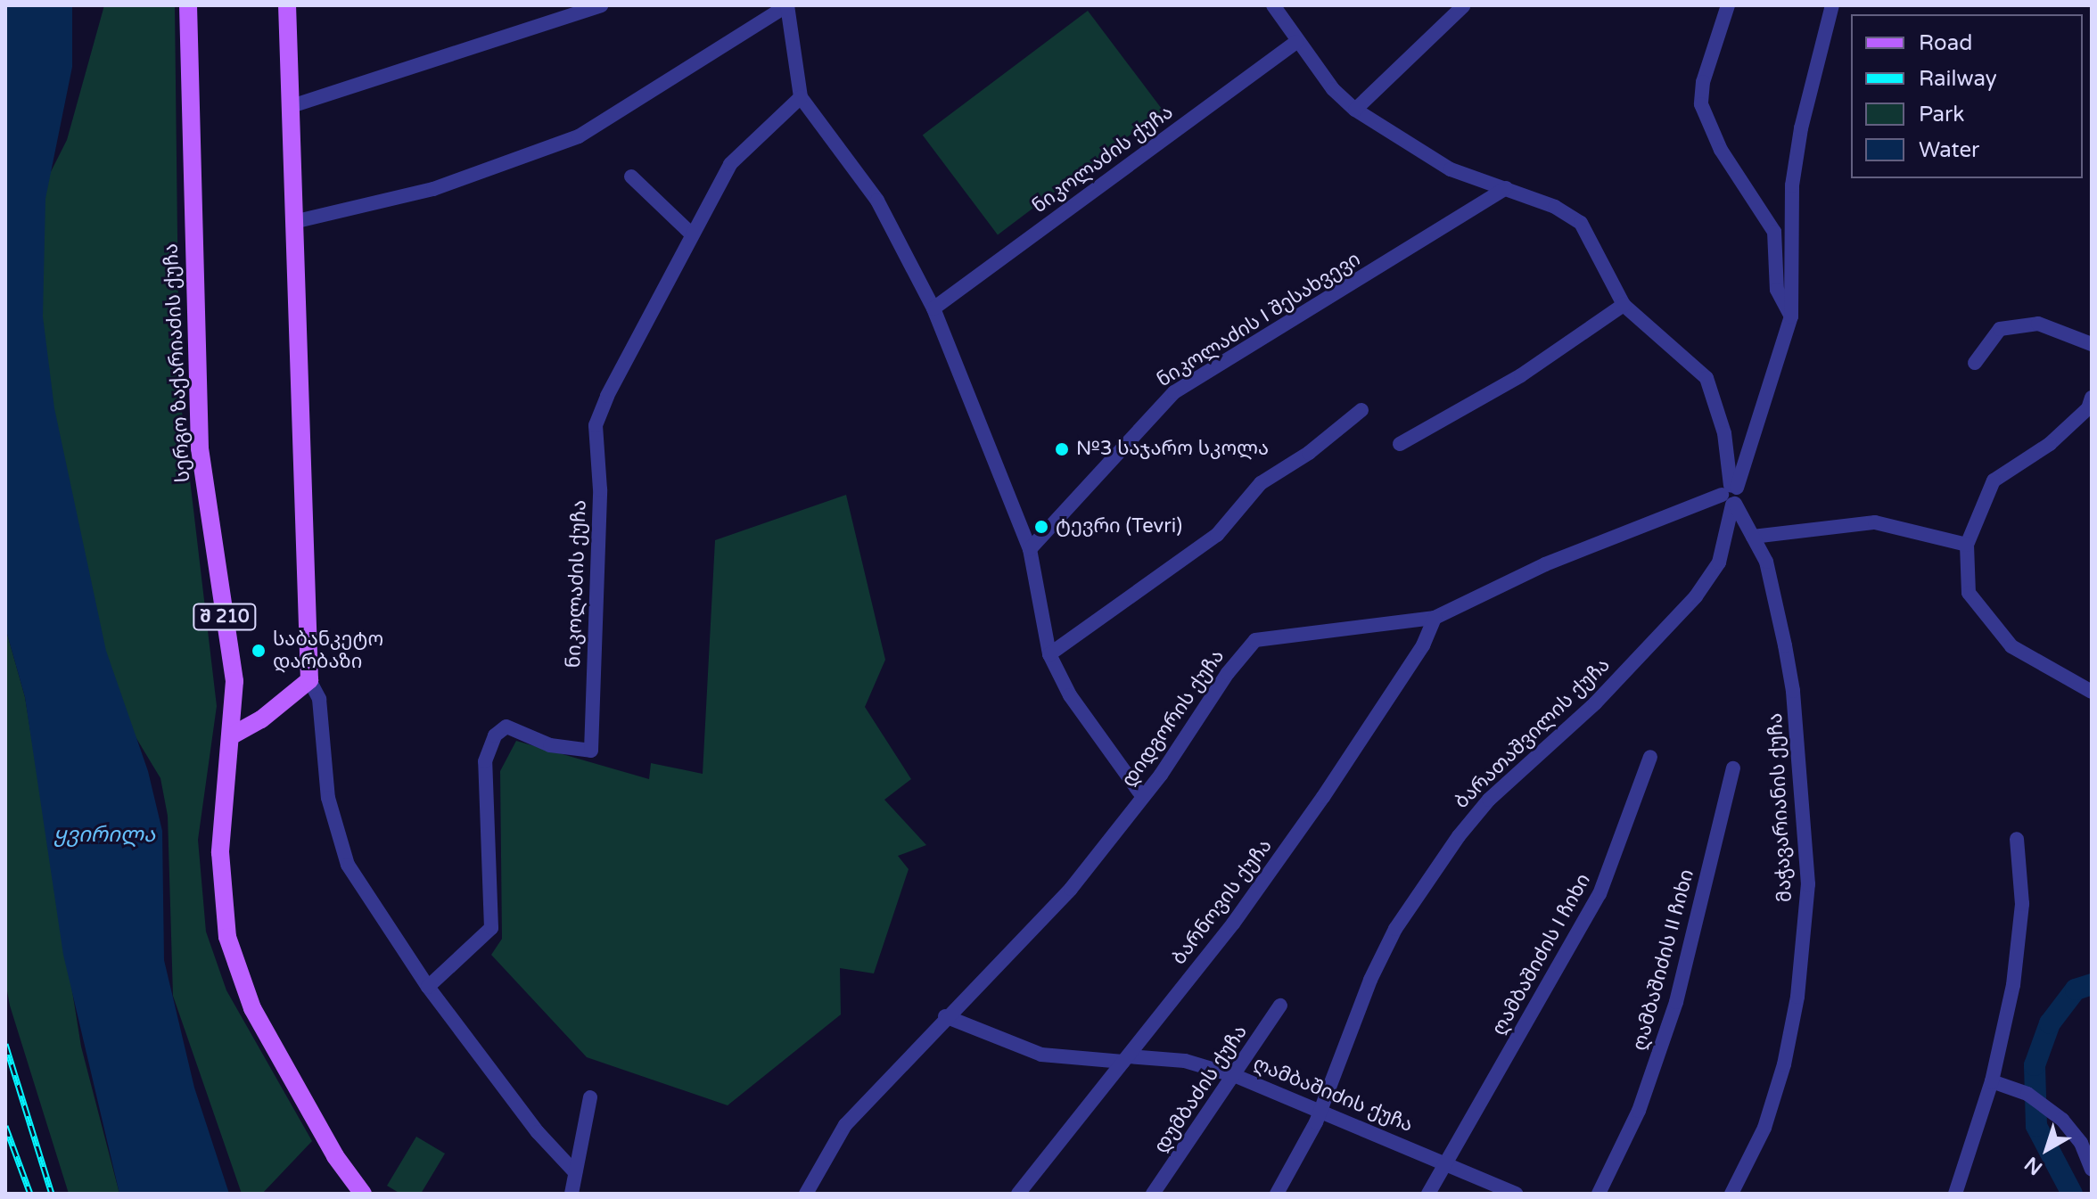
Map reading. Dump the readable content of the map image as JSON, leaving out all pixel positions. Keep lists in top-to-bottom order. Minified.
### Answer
{"streets":{"main road":["სერგო ზაქარიაძის ქუჩა","შ 210"],"street":["ნიკოლაძის ქუჩა","ნიკოლაძის I შესახვევი","დიდგორის ქუჩა","ბარათაშვილის ქუჩა","მაჭავარიანის ქუჩა","ბარნოვის ქუჩა","ღამბაშიძის I ჩიხი","ღამბაშიძის II ჩიხი","დუმბაძის ქუჩა","ღამბაშიძის ქუჩა"]},"crossings":[["დიდგორის ქუჩა","ბარათაშვილის ქუჩა"],["დიდგორის ქუჩა","მაჭავარიანის ქუჩა"],["დიდგორის ქუჩა","ბარნოვის ქუჩა"],["დიდგორის ქუჩა","ღამბაშიძის ქუჩა"],["ბარათაშვილის ქუჩა","მაჭავარიანის ქუჩა"],["ბარათაშვილის ქუჩა","ღამბაშიძის ქუჩა"],["ბარნოვის ქუჩა","ღამბაშიძის ქუჩა"],["ღამბაშიძის I ჩიხი","ღამბაშიძის ქუჩა"],["დუმბაძის ქუჩა","ღამბაშიძის ქუჩა"]],"water":["ყვირილა"],"places":["№3 საჯარო სკოლა","ტევრი (Tevri)","საბანკეტო დარბაზი"],"legend":["Road","Railway","Park","Water"],"north":"bottom left"}
